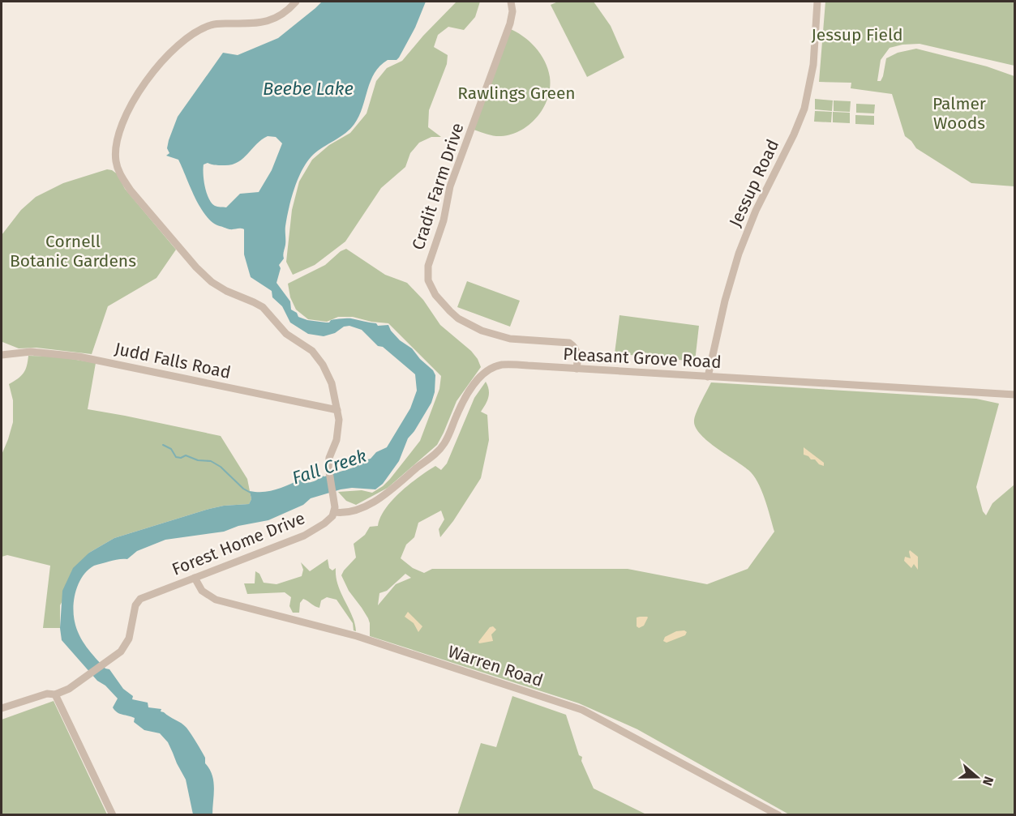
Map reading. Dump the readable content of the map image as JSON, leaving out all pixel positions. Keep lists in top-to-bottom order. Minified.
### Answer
{"streets":{"street":["Jessup Road","Cradit Farm Drive","Pleasant Grove Road","Judd Falls Road","Forest Home Drive","Warren Road"]},"crossings":[["Jessup Road","Pleasant Grove Road"],["Cradit Farm Drive","Pleasant Grove Road"],["Pleasant Grove Road","Forest Home Drive"],["Forest Home Drive","Warren Road"]],"water":["Beebe Lake","Fall Creek"],"parks":["Jessup Field","Rawlings Green","Palmer Woods","Cornell Botanic Gardens"],"north":"right"}
